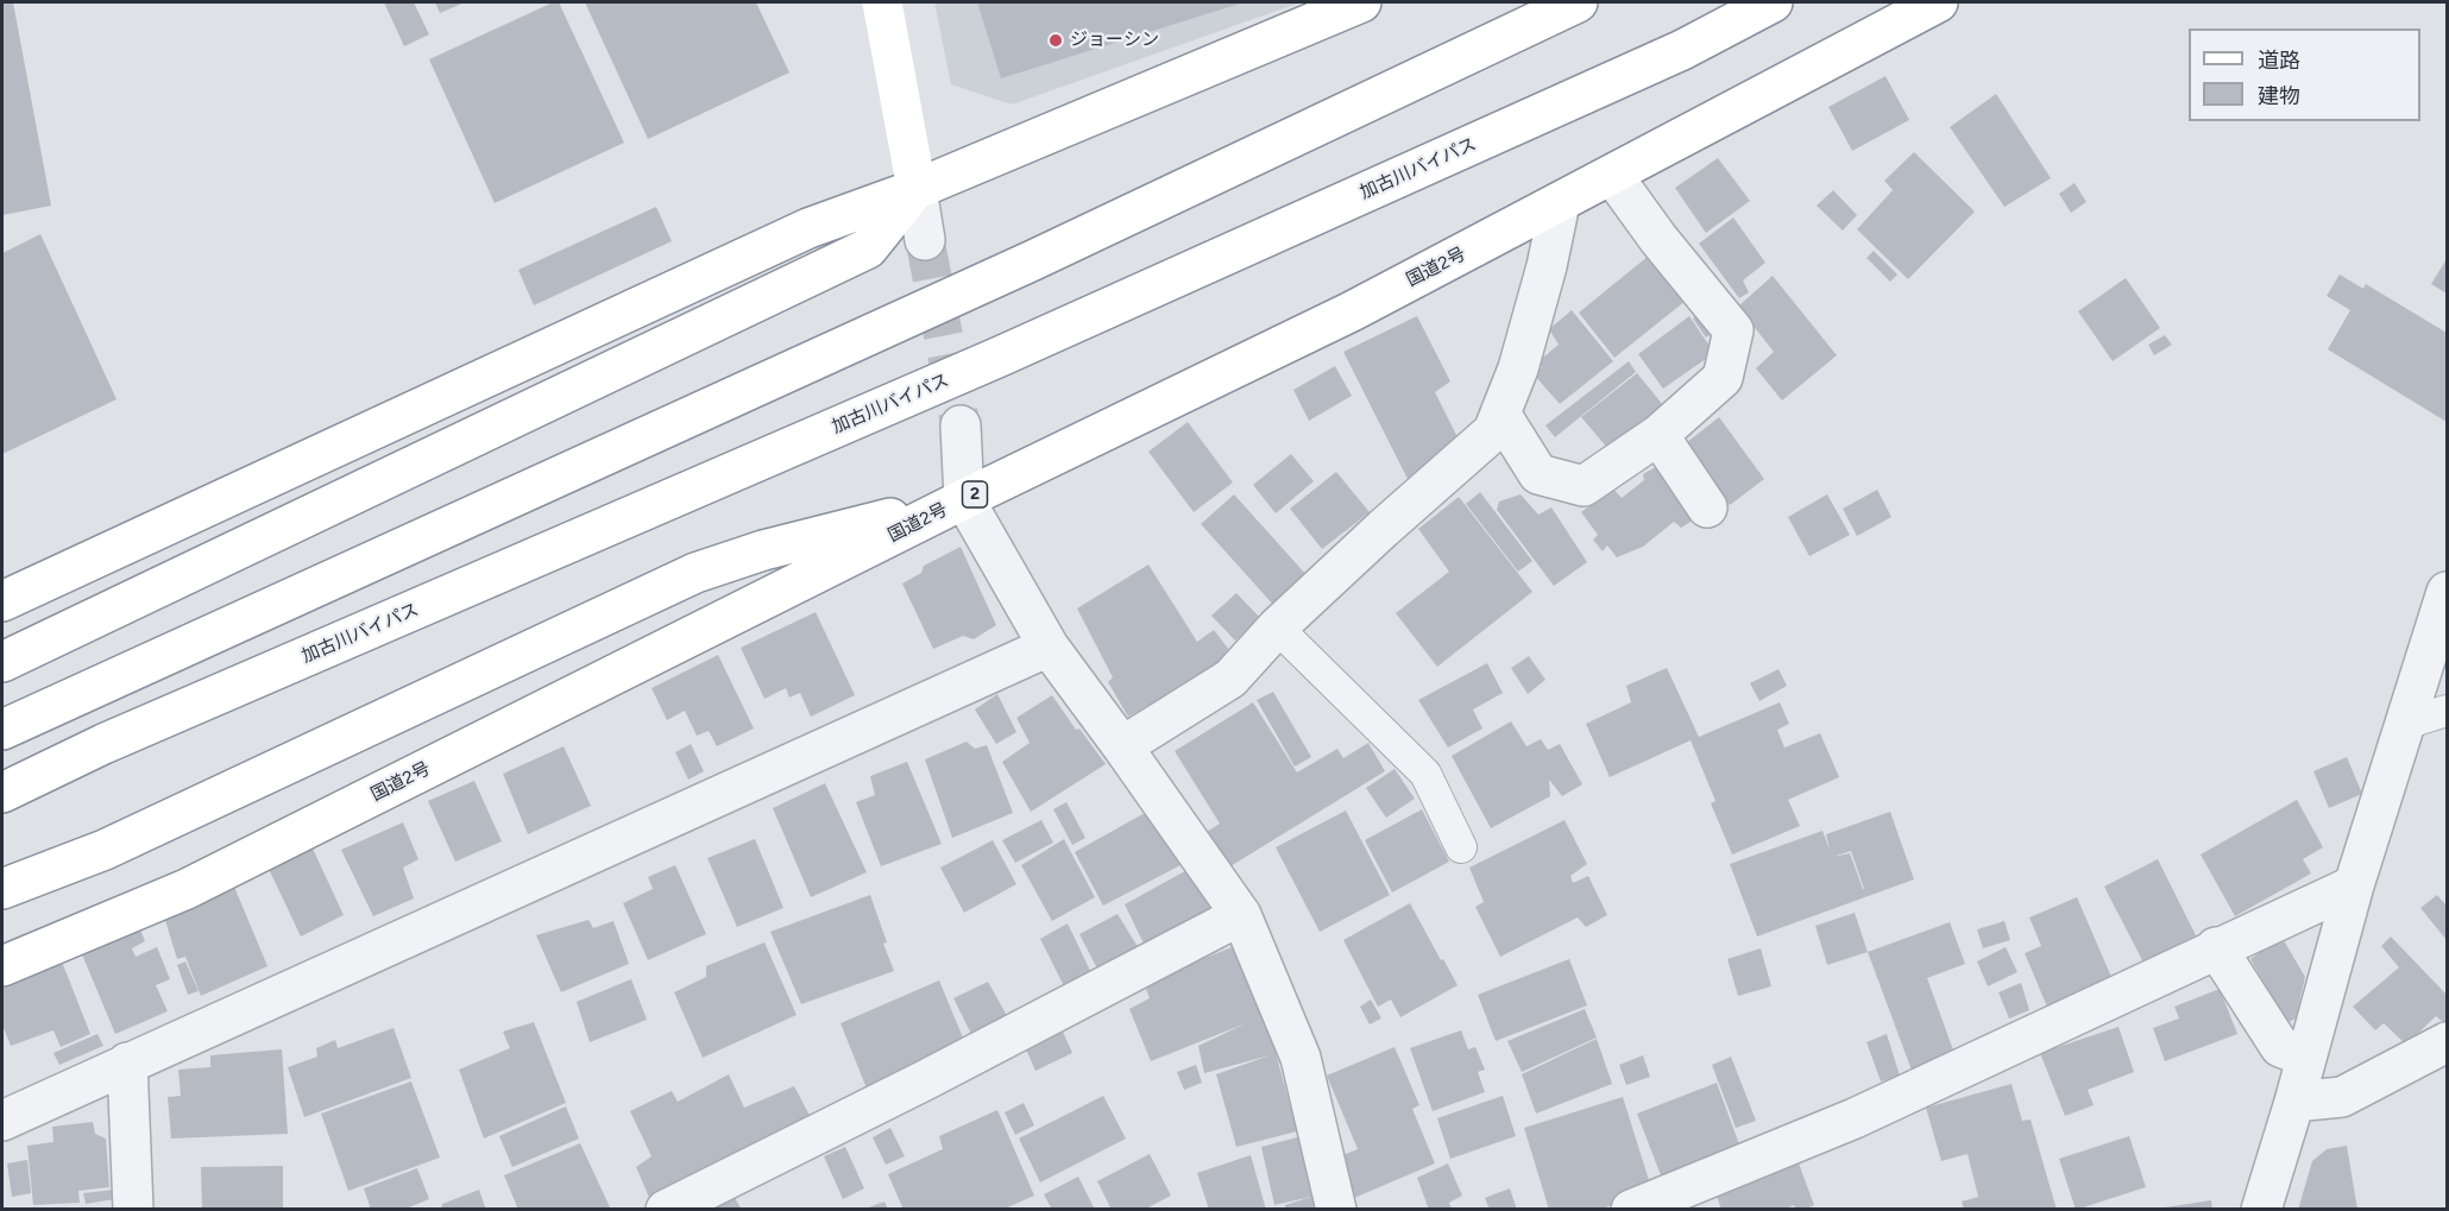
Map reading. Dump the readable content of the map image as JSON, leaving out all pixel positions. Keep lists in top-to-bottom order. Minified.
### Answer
{"streets":{"main road":["加古川バイパス","国道2号","2"]},"places":["ジョーシン"],"legend":["道路","建物"]}
